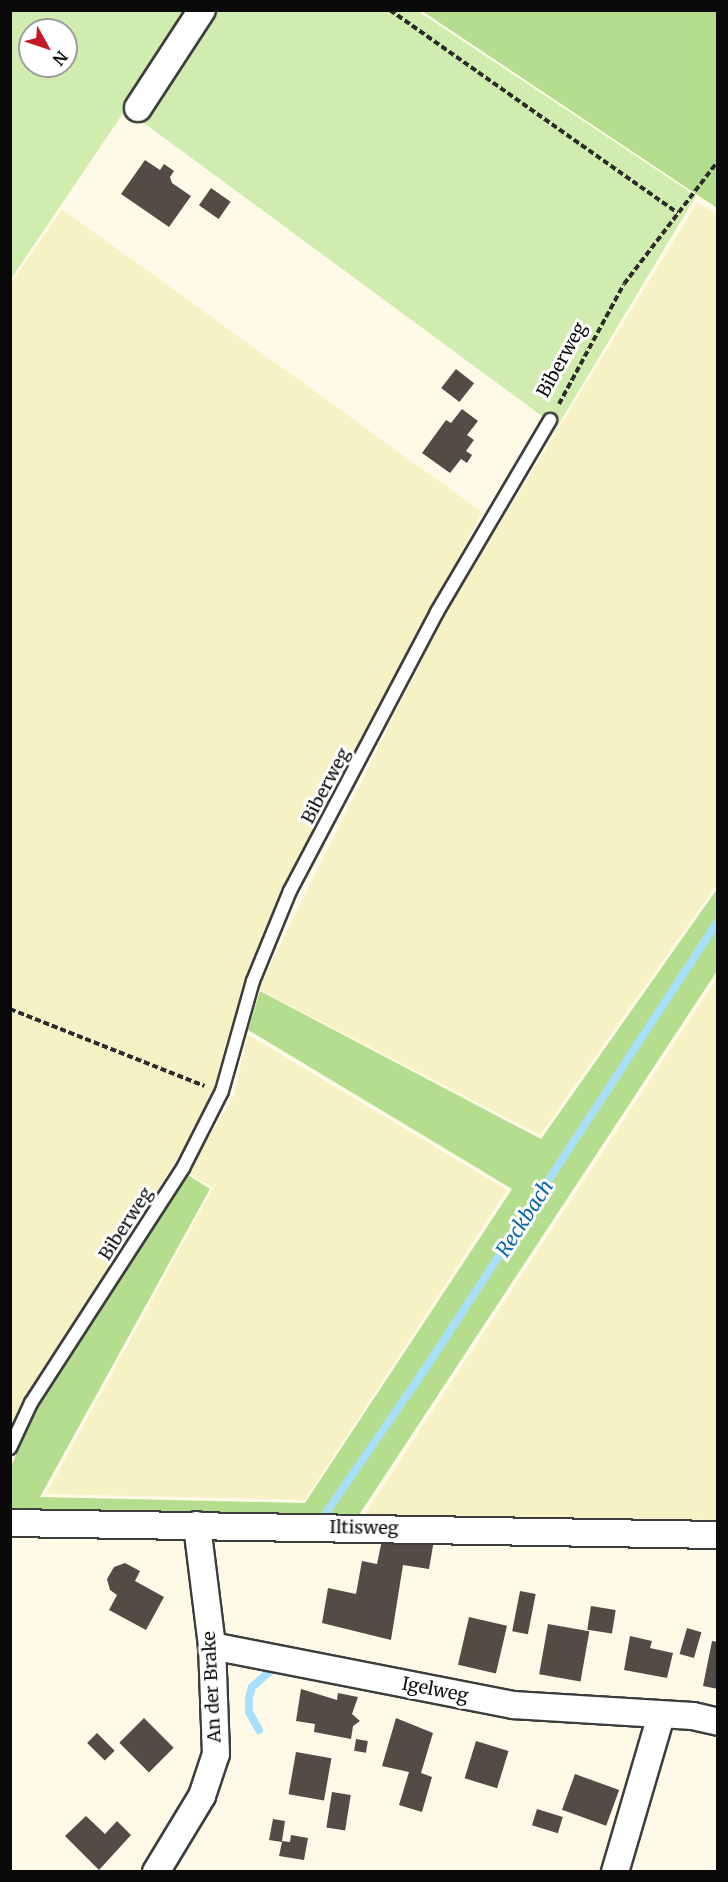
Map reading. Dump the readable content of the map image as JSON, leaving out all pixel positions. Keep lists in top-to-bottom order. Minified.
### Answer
{"streets":{"street":["Iltisweg","An der Brake","Igelweg"],"lane":["Biberweg"]},"crossings":[["Iltisweg","An der Brake"],["An der Brake","Igelweg"]],"water":["Reckbach"],"north":"bottom right"}
